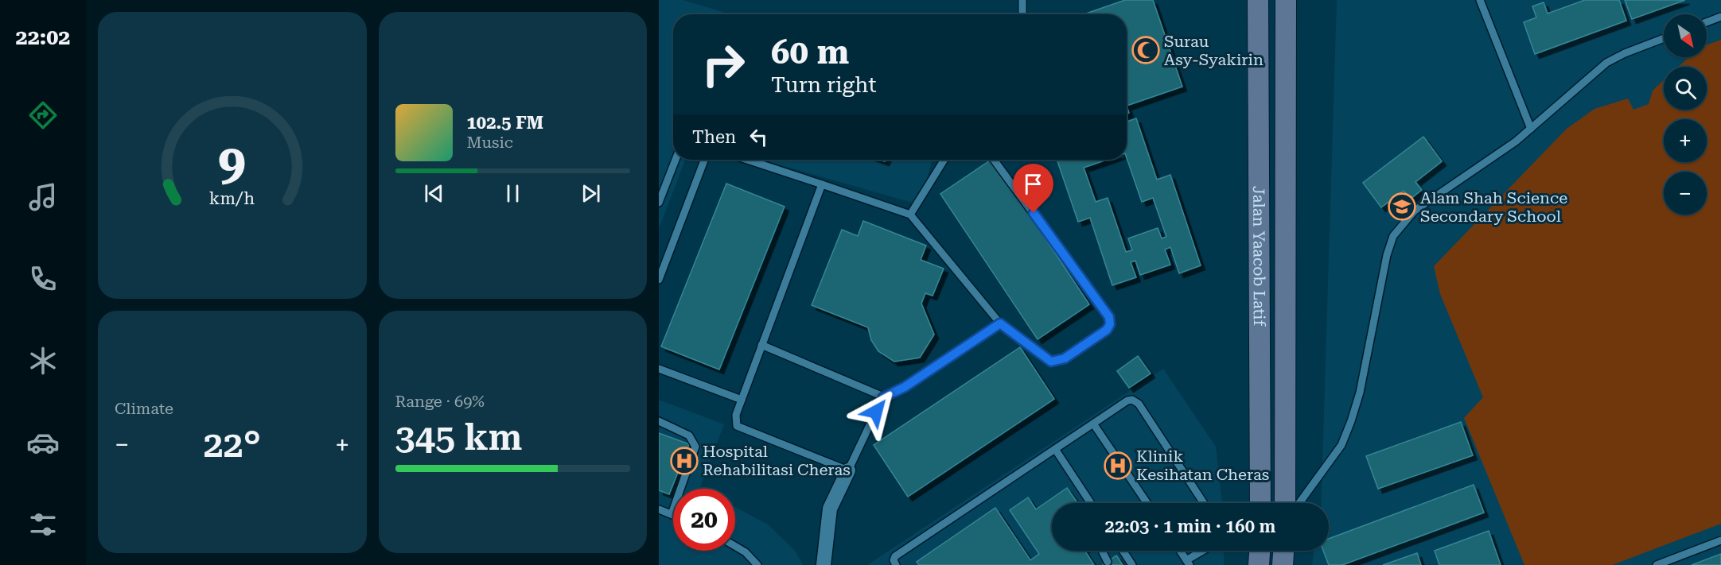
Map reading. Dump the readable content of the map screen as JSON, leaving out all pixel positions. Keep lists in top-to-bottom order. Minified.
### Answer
{"streets":{"main road":["Jalan Yaacob Latif"]},"places":{"mosque":["Surau Asy-Syakirin"],"school or university":["Alam Shah Science Secondary School"],"hospital":["Hospital Rehabilitasi Cheras","Klinik Kesihatan Cheras"]},"north":"bottom right","page":{"tabs":"22:02","map_buttons":["+","−"],"turn":["60 m","Turn right"],"song":["102.5 FM","Music"],"then":"Then","tile":["Climate",["Range · 69%","345 km"]],"heat":["−","22°","+"],"limit":"20","trip":"22:03 · 1 min · 160 m","gauge":["9","km/h"]}}
